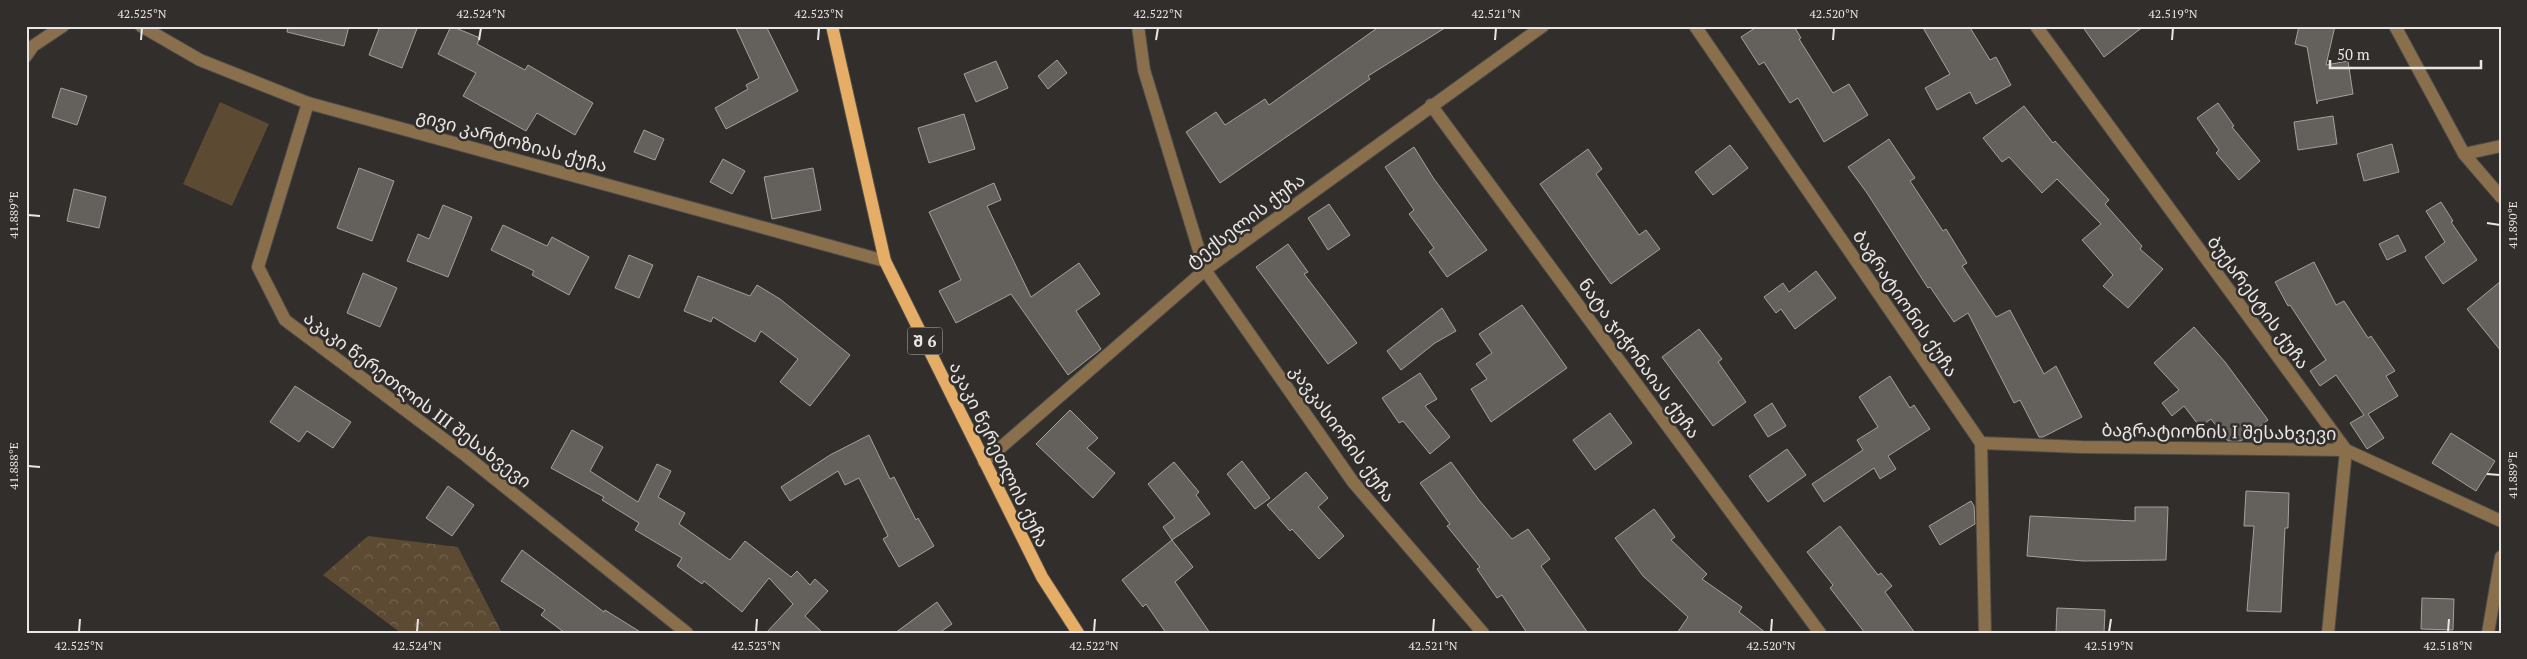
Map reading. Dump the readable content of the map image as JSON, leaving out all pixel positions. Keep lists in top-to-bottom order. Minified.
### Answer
{"streets":{"main road":["შ 6","აკაკი წერეთლის ქუჩა"],"street":["გივი კარტოზიას ქუჩა","ტექსელის ქუჩა","ბუქარესტის ქუჩა","ბაგრატიონის ქუჩა","ნატა ჯიჭონაიას ქუჩა","აკაკი წერეთლის III შესახვევი","ბაგრატიონის I შესახვევი","კავკასიონის ქუჩა"]},"crossings":[["გივი კარტოზიას ქუჩა","აკაკი წერეთლის III შესახვევი"],["გივი კარტოზიას ქუჩა","აკაკი წერეთლის ქუჩა"],["ტექსელის ქუჩა","ნატა ჯიჭონაიას ქუჩა"],["ტექსელის ქუჩა","კავკასიონის ქუჩა"],["ტექსელის ქუჩა","აკაკი წერეთლის ქუჩა"],["ბუქარესტის ქუჩა","ბაგრატიონის I შესახვევი"],["ბაგრატიონის ქუჩა","ბაგრატიონის I შესახვევი"]],"scale_bar":"50 m","coordinates":["42.525°N","42.524°N","42.523°N","42.522°N","42.521°N","42.520°N","42.519°N","41.889°E","41.890°E","41.888°E","42.518°N"]}
